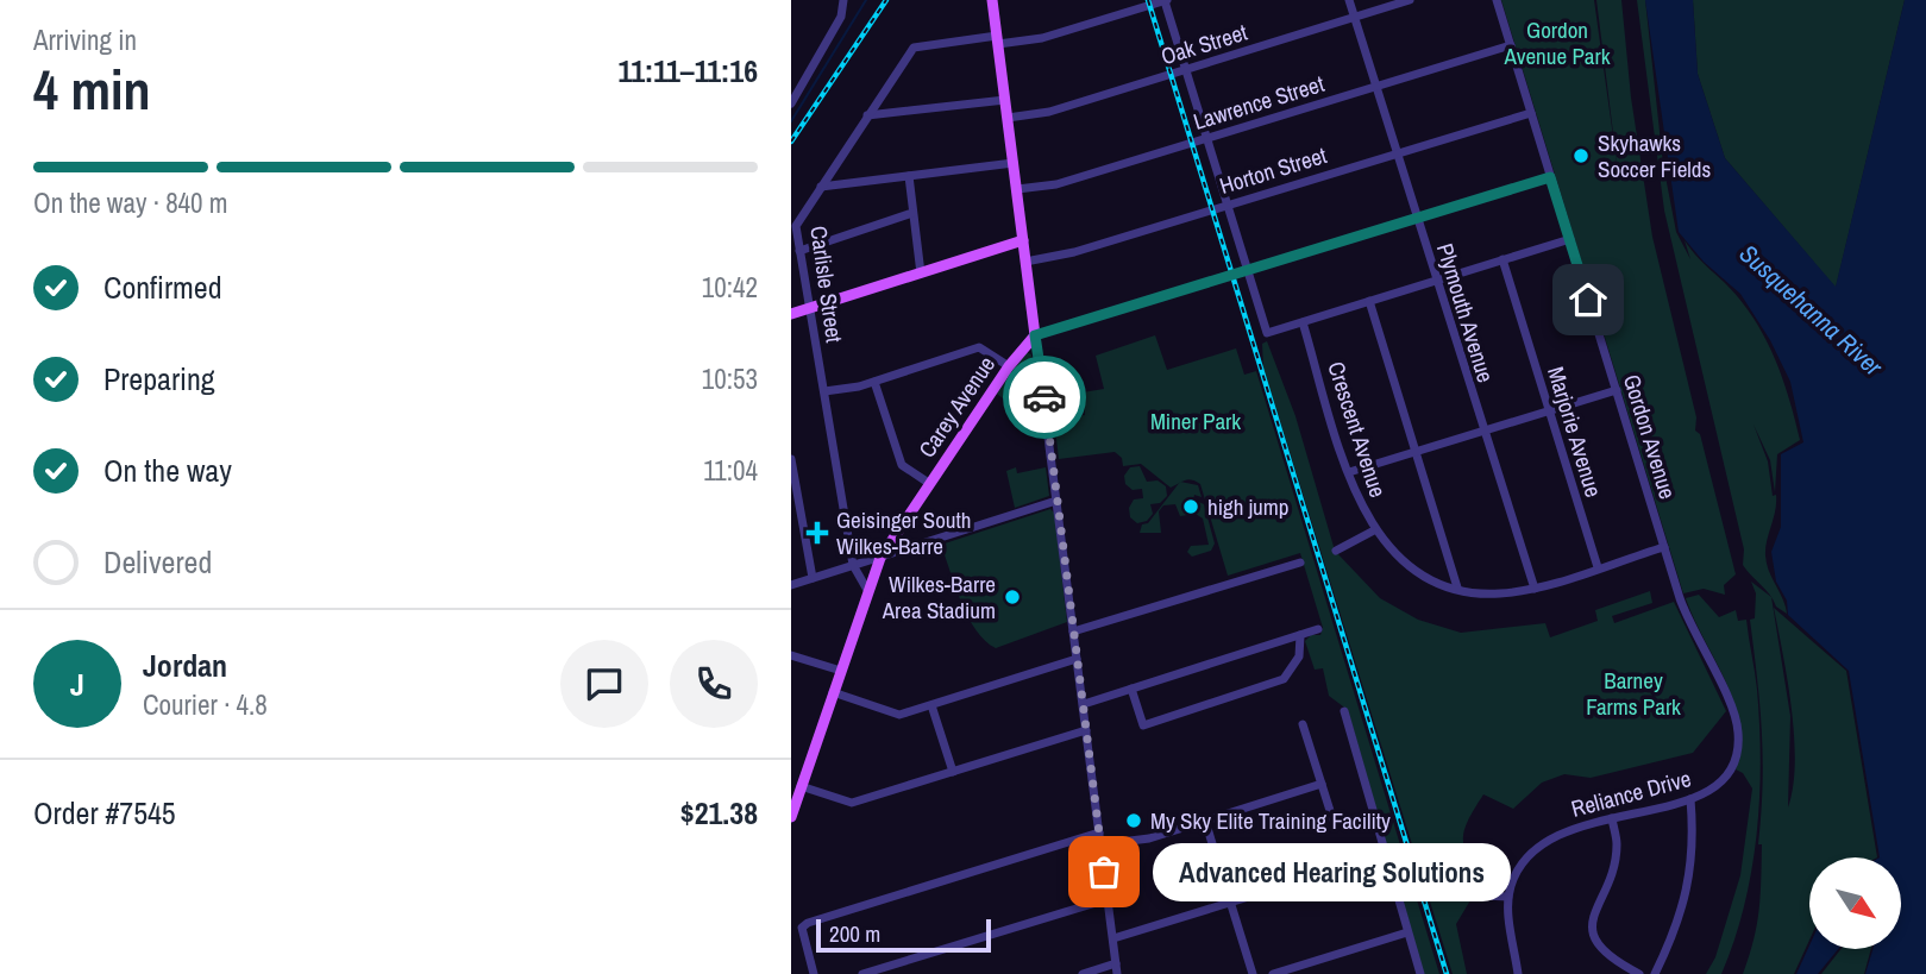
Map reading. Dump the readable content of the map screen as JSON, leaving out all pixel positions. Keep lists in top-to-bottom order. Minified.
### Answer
{"streets":{"main road":["Carey Avenue"],"street":["Oak Street","Lawrence Street","Horton Street","Carlisle Street","Plymouth Avenue","Crescent Avenue","Marjorie Avenue","Gordon Avenue","Reliance Drive"]},"crossings":[["Oak Street","Plymouth Avenue"],["Lawrence Street","Plymouth Avenue"],["Lawrence Street","Gordon Avenue"],["Horton Street","Plymouth Avenue"],["Horton Street","Gordon Avenue"],["Carlisle Street","Carey Avenue"],["Plymouth Avenue","Crescent Avenue"],["Crescent Avenue","Marjorie Avenue"],["Crescent Avenue","Gordon Avenue"],["Gordon Avenue","Reliance Drive"]],"water":["Susquehanna River"],"parks":["Gordon Avenue Park","Miner Park","Barney Farms Park"],"places":{"other":["Skyhawks Soccer Fields","high jump","Wilkes-Barre Area Stadium","My Sky Elite Training Facility","Advanced Hearing Solutions"],"health":["Geisinger South Wilkes-Barre"]},"scale_bar":"200 m","north":"bottom right","page":{"heading":["4 min","Arriving in","11:11–11:16"],"panel":["Jordan","Courier · 4.8","Order #7545","$21.38"],"bar":"On the way · 840 m","list":[["Confirmed","10:42"],["Preparing","10:53"],["On the way","11:04"],"Delivered"],"round":"J","bubble":"Advanced Hearing Solutions","scale":"200 m"}}
